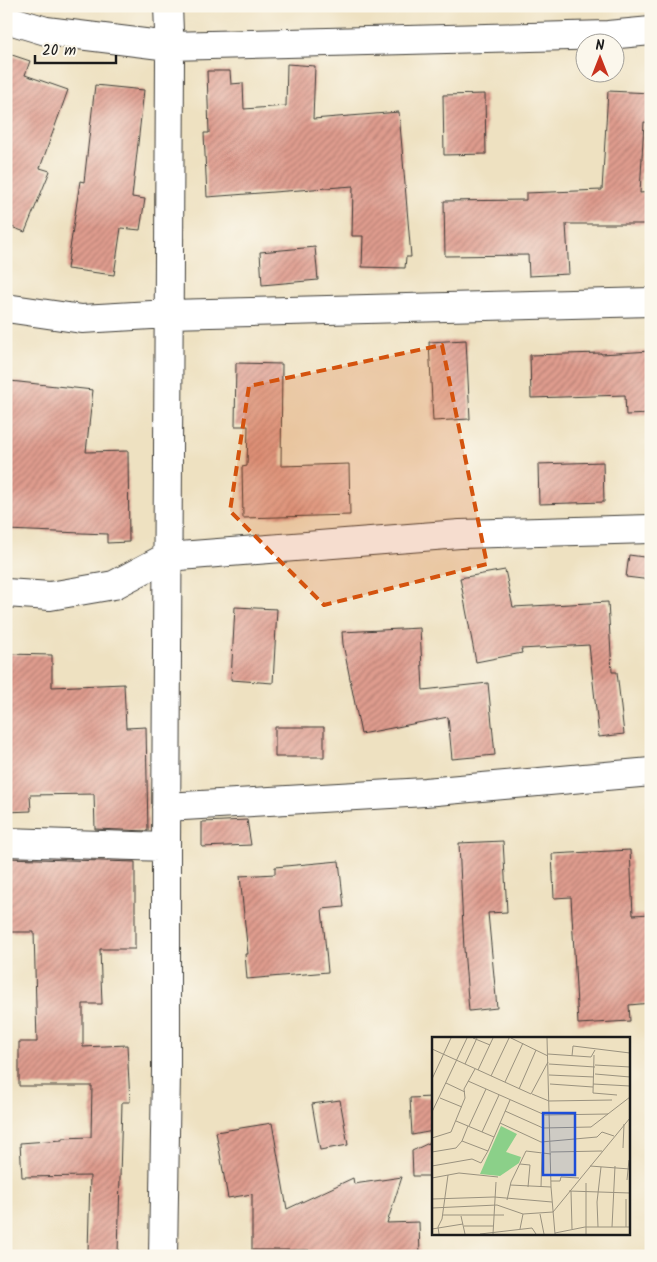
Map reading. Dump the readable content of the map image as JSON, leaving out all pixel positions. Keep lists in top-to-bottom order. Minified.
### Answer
{"scale_bar":"20 m","north":"top"}
